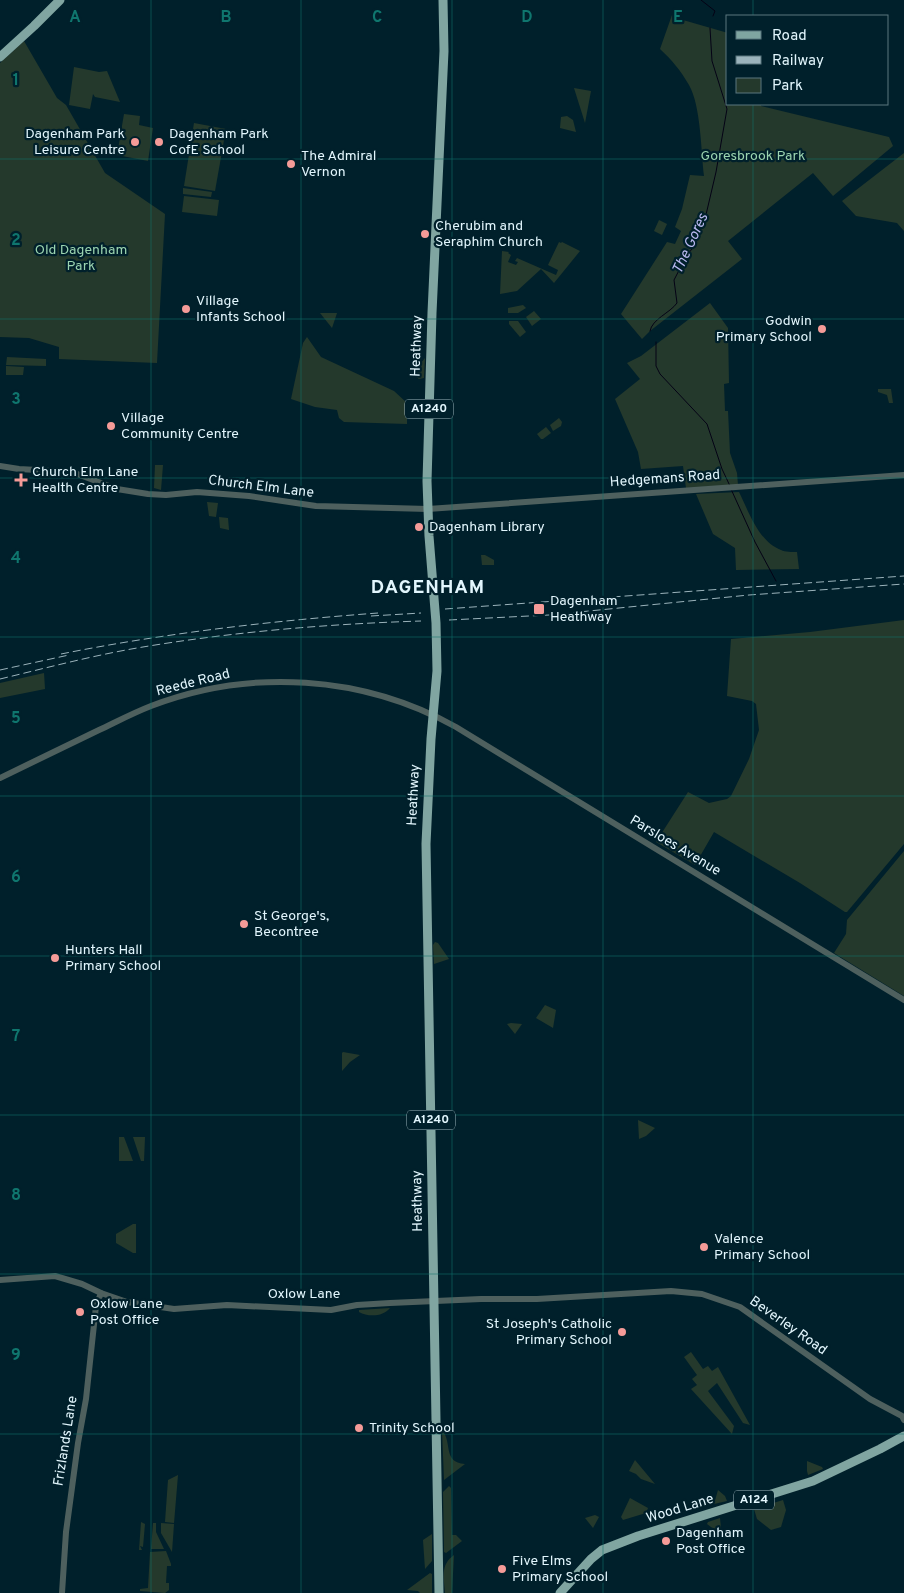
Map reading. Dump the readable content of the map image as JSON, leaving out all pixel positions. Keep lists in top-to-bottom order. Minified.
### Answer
{"streets":{"main road":["Heathway","A1240","A124","Wood Lane"],"street":["Hedgemans Road","Church Elm Lane","Reede Road","Parsloes Avenue","Oxlow Lane","Beverley Road","Frizlands Lane"]},"crossings":[["Heathway","Hedgemans Road"],["Heathway","Church Elm Lane"],["Heathway","Reede Road"],["Heathway","Parsloes Avenue"],["Heathway","Oxlow Lane"],["Hedgemans Road","Church Elm Lane"],["Reede Road","Parsloes Avenue"],["Oxlow Lane","Beverley Road"],["Oxlow Lane","Frizlands Lane"]],"districts":["DAGENHAM"],"water":["The Gores"],"parks":["Goresbrook Park","Old Dagenham Park"],"places":{"other":["Dagenham Park Leisure Centre","Dagenham Park CofE School","The Admiral Vernon","Cherubim and Seraphim Church","Village Infants School","Godwin Primary School","Village Community Centre","Dagenham Library","St George's, Becontree","Hunters Hall Primary School","Valence Primary School","Oxlow Lane Post Office","St Joseph's Catholic Primary School","Trinity School","Dagenham Post Office","Five Elms Primary School"],"health":["Church Elm Lane Health Centre"],"transit":["Dagenham Heathway"]},"legend":["Road","Railway","Park"],"grid":{"columns":["A","B","C","D","E"],"rows":["1","2","3","4","5","6","7","8","9"]}}
